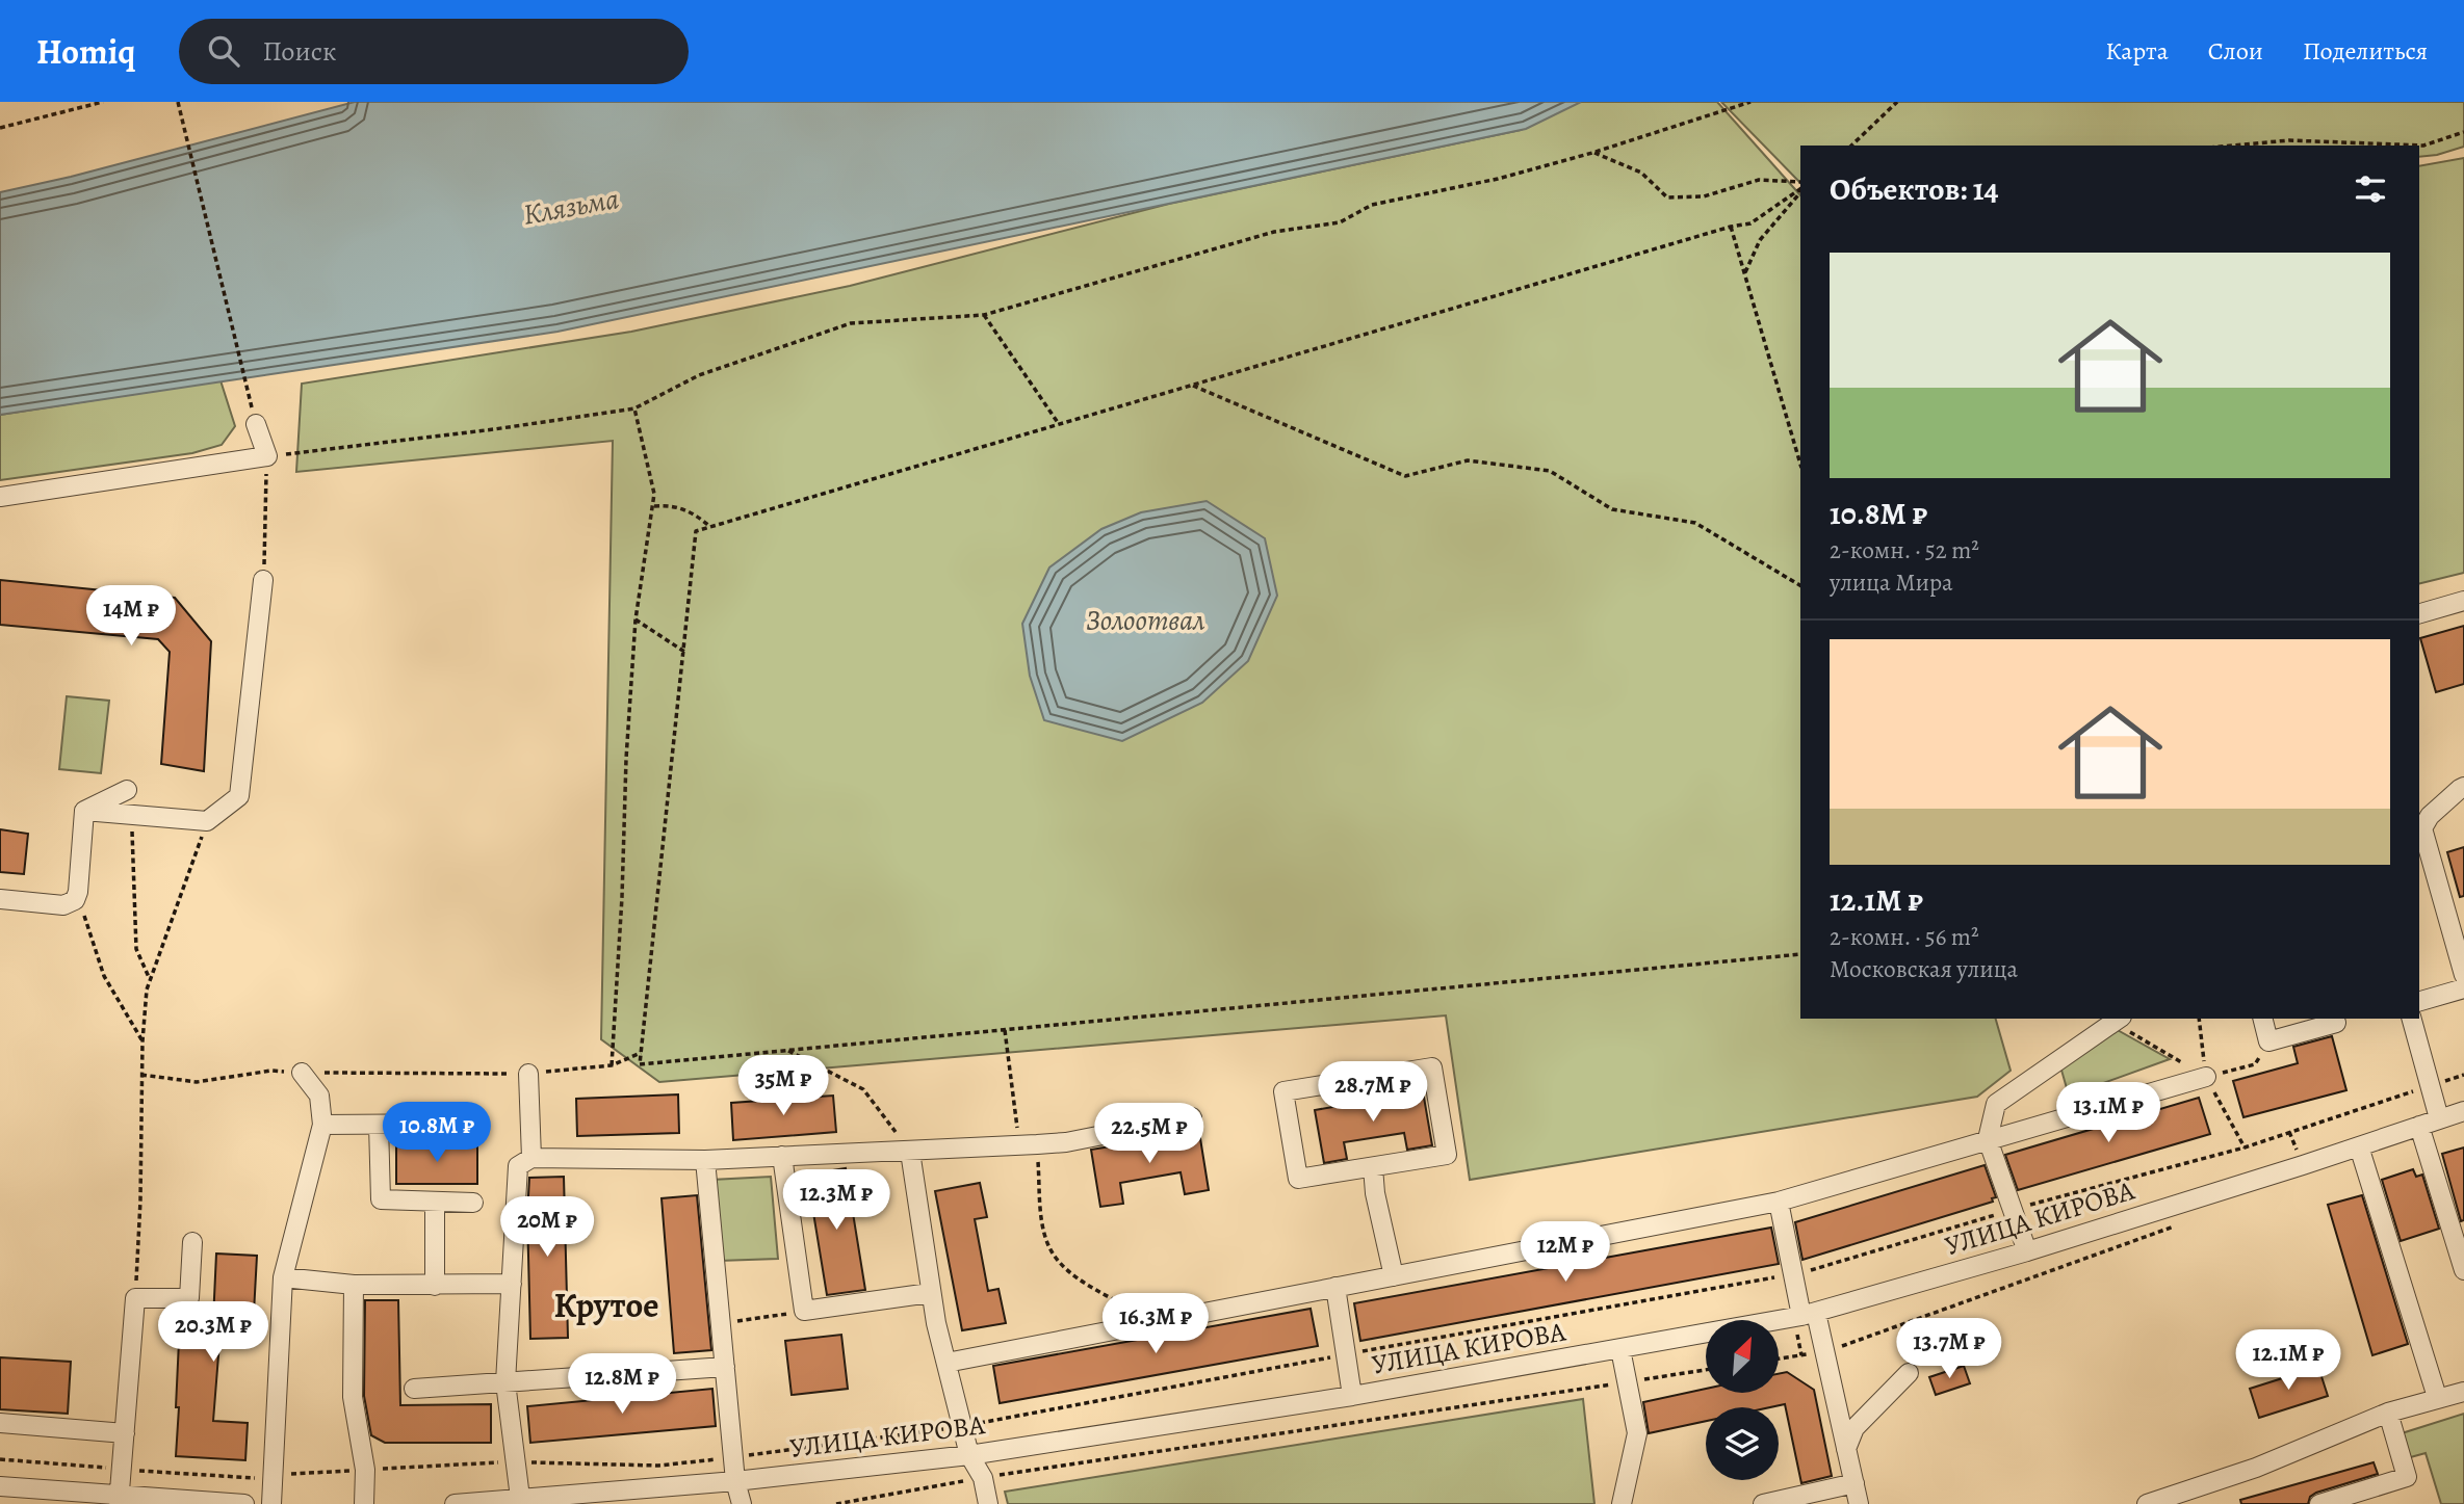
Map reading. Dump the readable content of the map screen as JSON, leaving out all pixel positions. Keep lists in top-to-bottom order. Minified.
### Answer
{"streets":{"street":["УЛИЦА КИРОВА"]},"districts":["Крутое"],"water":["Клязьма","Золоотвал"],"north":"top right","page":{"header":"Homiq","search":"Поиск","nav":["Карта","Слои","Поделиться"],"heading":"Объектов: 14","list":[{"name":"10.8M ₽","note":"2-комн. · 52 m² · улица Мира"},{"name":"12.1M ₽","note":"2-комн. · 56 m² · Московская улица"}],"price":["14M ₽","35M ₽","28.7M ₽","13.1M ₽","10.8M ₽","22.5M ₽","12.3M ₽","20M ₽","12M ₽","16.3M ₽","20.3M ₽","13.7M ₽","12.1M ₽","12.8M ₽"]}}
